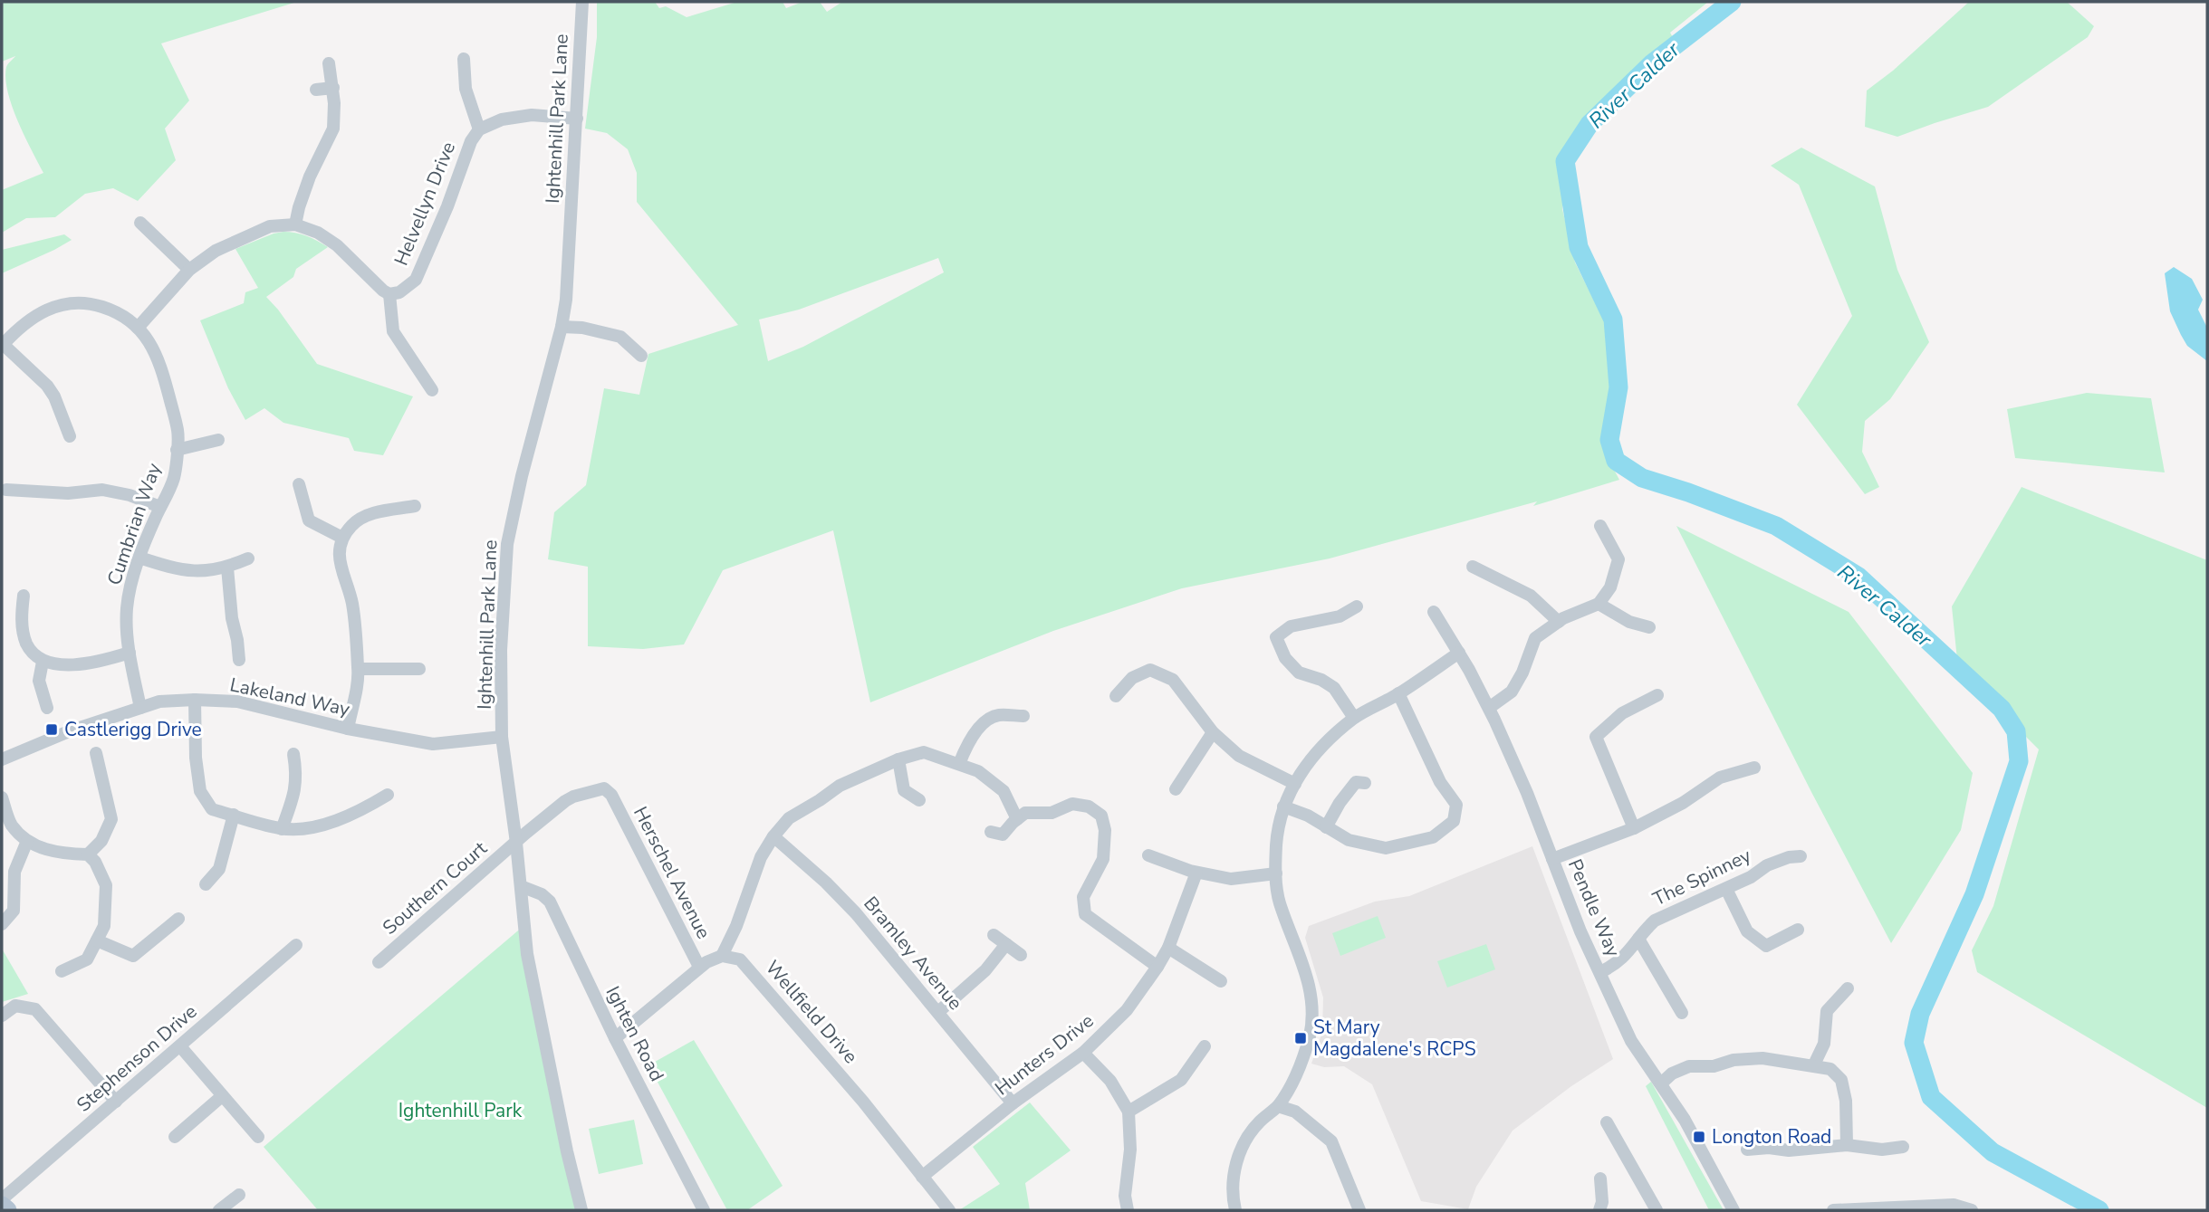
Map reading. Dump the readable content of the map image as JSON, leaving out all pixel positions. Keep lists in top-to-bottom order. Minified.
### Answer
{"streets":{"street":["Ightenhill Park Lane","Helvellyn Drive","Cumbrian Way","Lakeland Way","Herschel Avenue","The Spinney","Southern Court","Pendle Way","Bramley Avenue","Wellfield Drive","Ighten Road","Hunters Drive","Stephenson Drive"]},"crossings":[["Ightenhill Park Lane","Helvellyn Drive"],["Ightenhill Park Lane","Lakeland Way"],["Ightenhill Park Lane","Southern Court"],["Ightenhill Park Lane","Ighten Road"],["Cumbrian Way","Lakeland Way"],["Herschel Avenue","Southern Court"],["The Spinney","Pendle Way"],["Bramley Avenue","Hunters Drive"],["Wellfield Drive","Hunters Drive"]],"water":["River Calder"],"parks":["Ightenhill Park"],"places":{"transit":["Castlerigg Drive","St Mary Magdalene's RCPS","Longton Road"]}}
